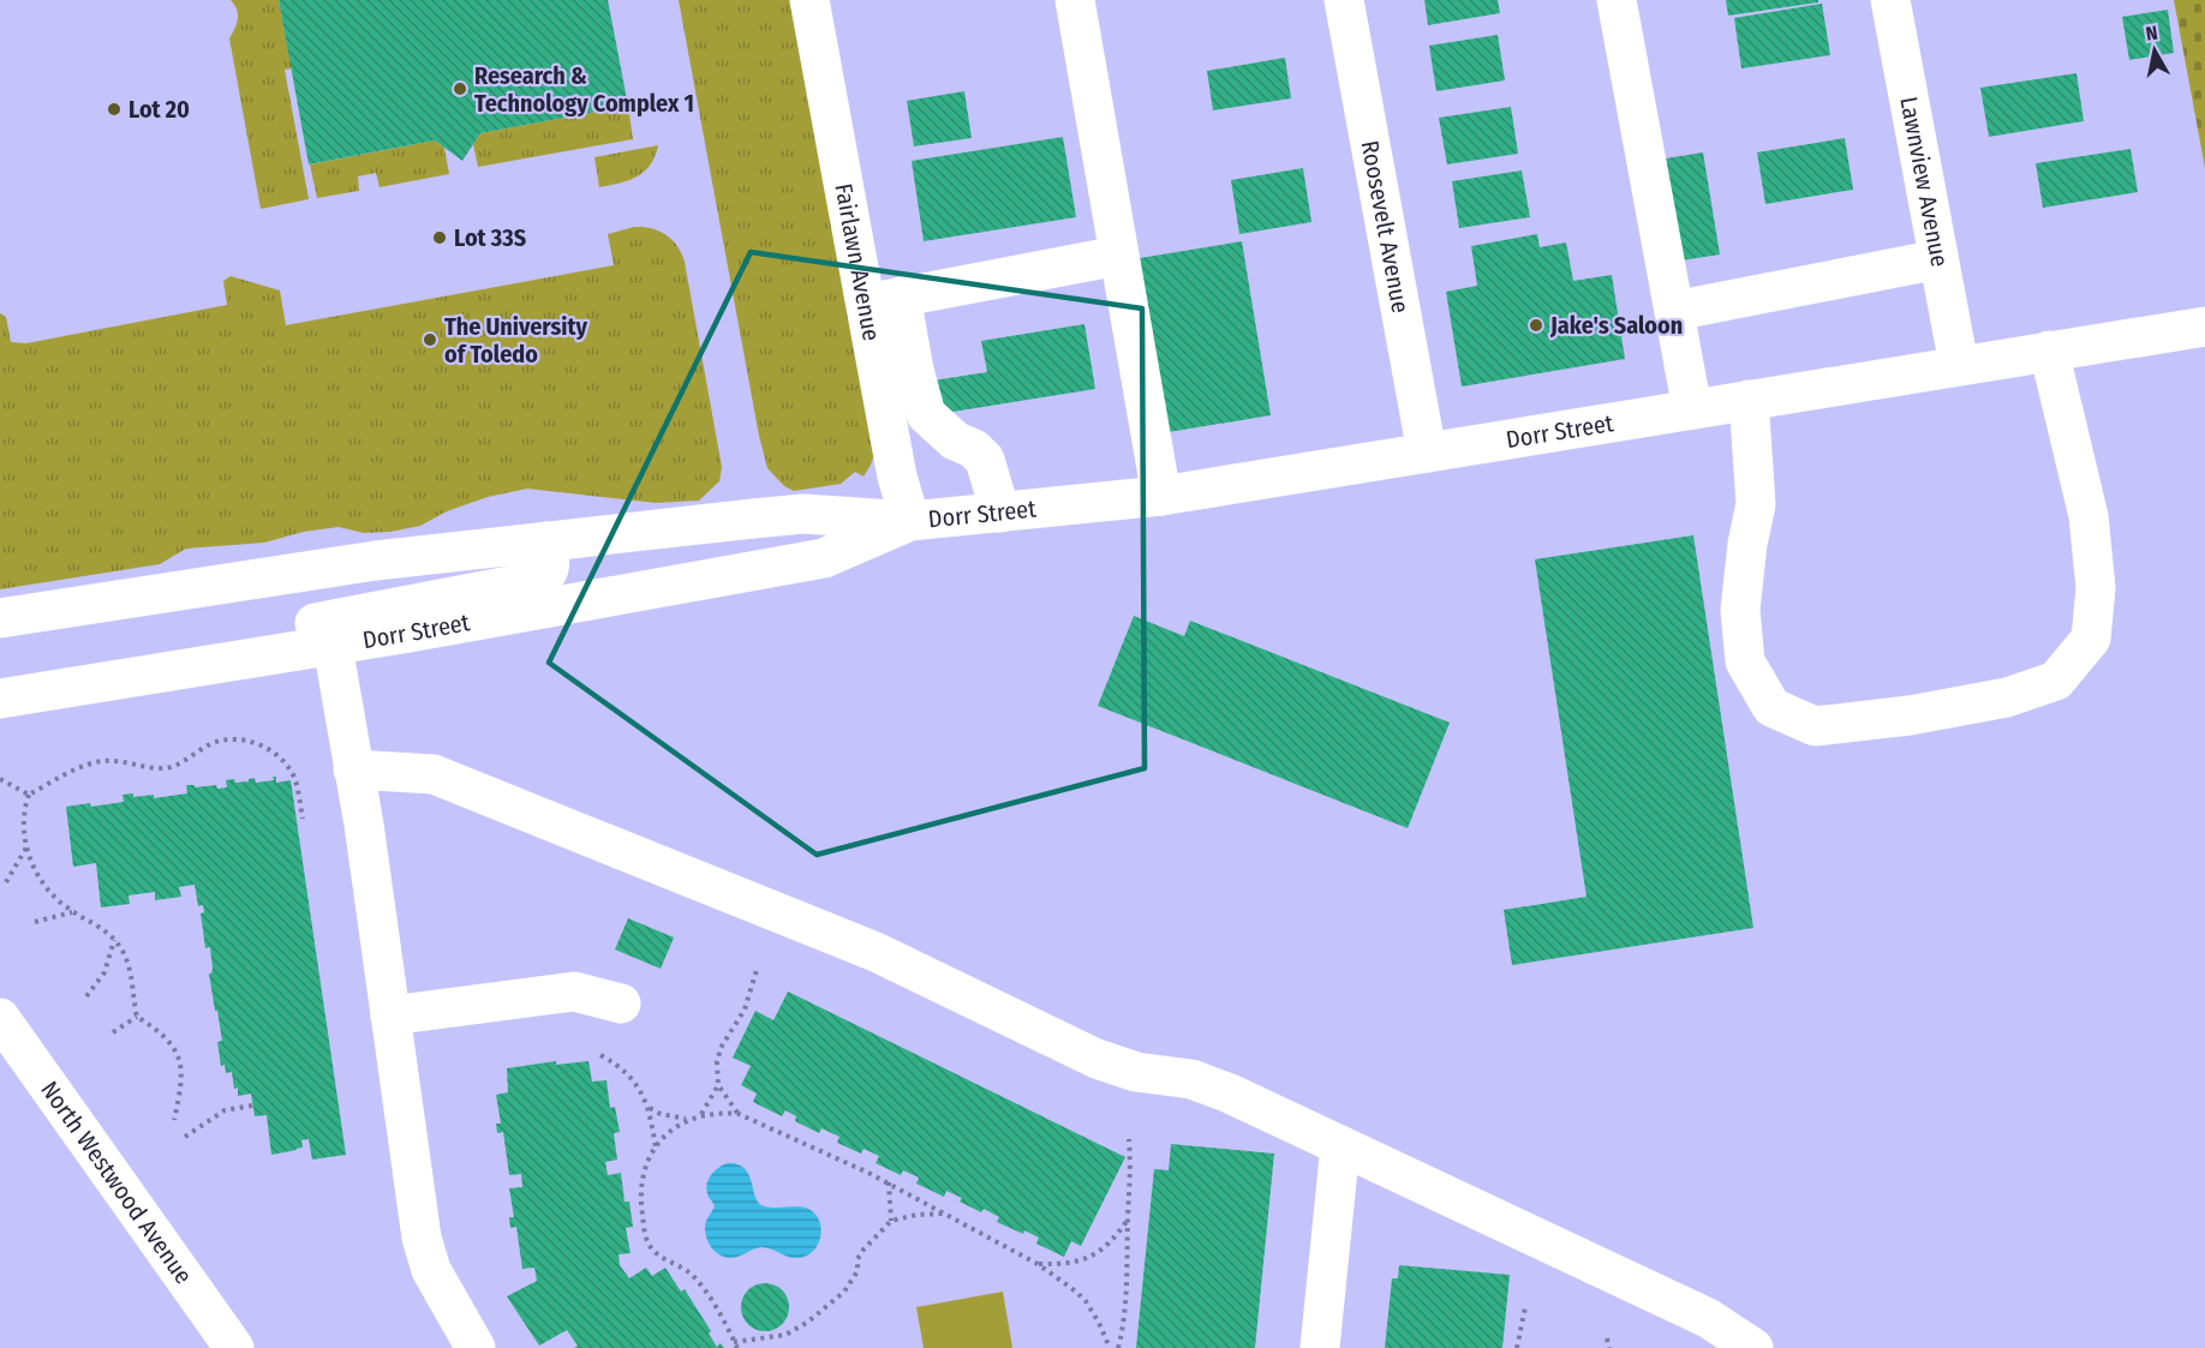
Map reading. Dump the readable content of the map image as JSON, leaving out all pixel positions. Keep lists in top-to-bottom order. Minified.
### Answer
{"streets":{"main road":["Lawnview Avenue","Roosevelt Avenue","Fairlawn Avenue","Dorr Street","North Westwood Avenue"]},"crossings":[["Lawnview Avenue","Dorr Street"],["Roosevelt Avenue","Dorr Street"],["Fairlawn Avenue","Dorr Street"]],"places":["Research & Technology Complex 1","Lot 20","Lot 33S","Jake's Saloon","The University of Toledo"],"north":"top"}
